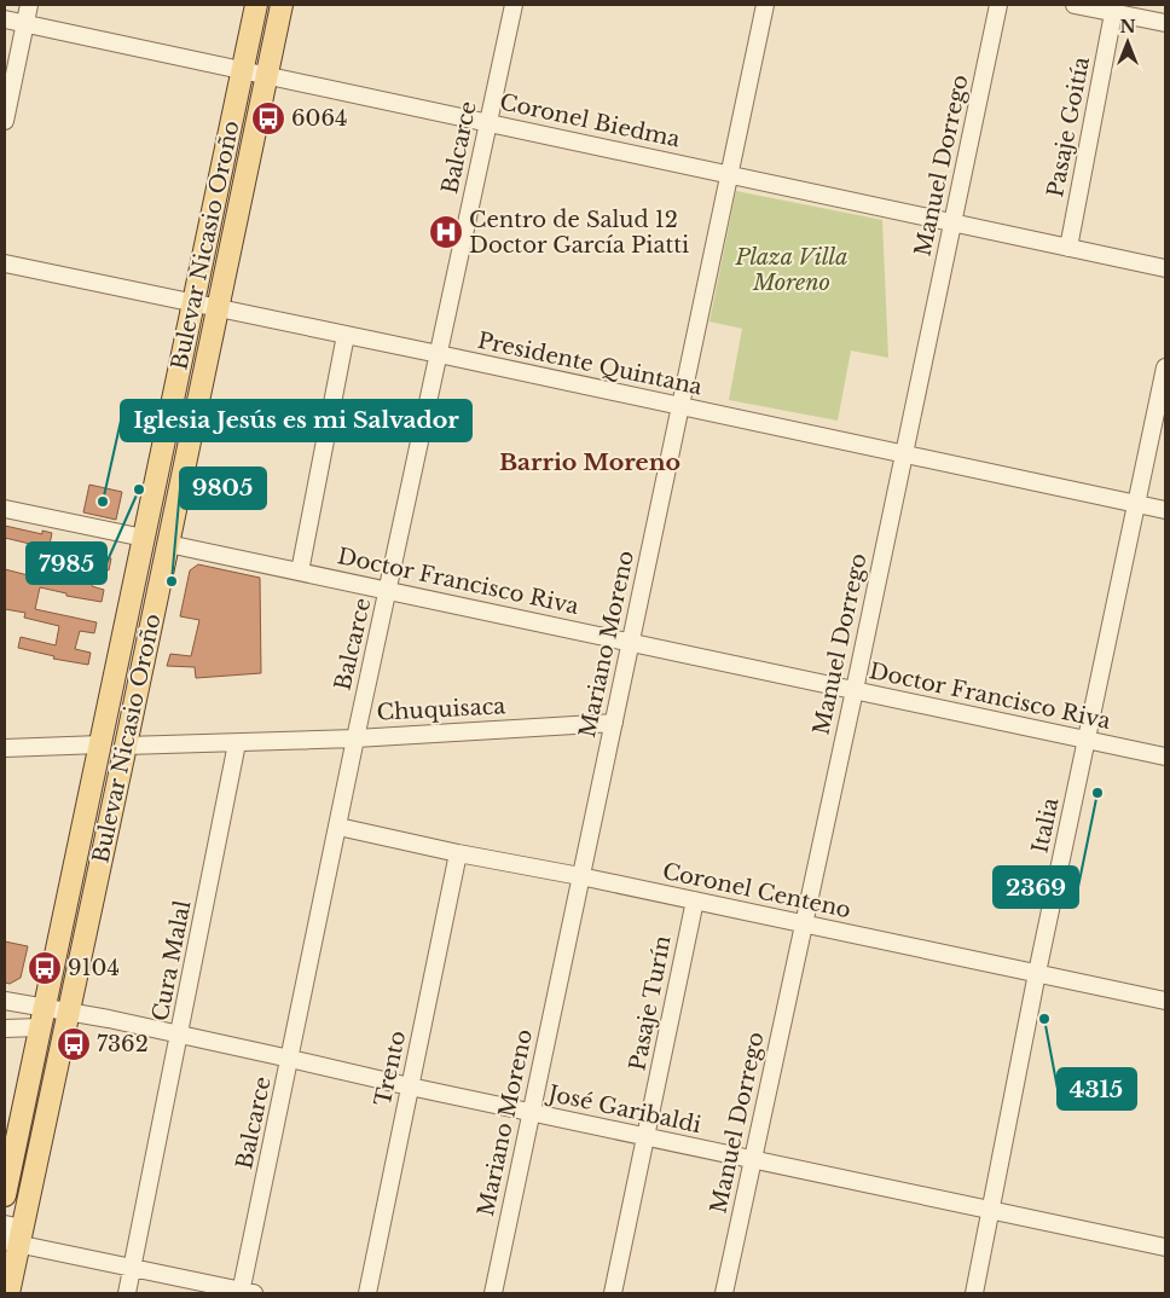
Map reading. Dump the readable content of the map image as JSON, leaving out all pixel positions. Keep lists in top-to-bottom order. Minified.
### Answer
{"streets":{"main road":["Bulevar Nicasio Oroño"],"street":["Coronel Biedma","Pasaje Goitía","Balcarce","Manuel Dorrego","Presidente Quintana","Doctor Francisco Riva","Mariano Moreno","Chuquisaca","Italia","Coronel Centeno","Cura Malal","Pasaje Turín","Trento","José Garibaldi"]},"crossings":[["Coronel Biedma","Pasaje Goitía"],["Coronel Biedma","Balcarce"],["Coronel Biedma","Manuel Dorrego"],["Coronel Biedma","Bulevar Nicasio Oroño"],["Coronel Biedma","Mariano Moreno"],["Balcarce","Presidente Quintana"],["Balcarce","Doctor Francisco Riva"],["Balcarce","Chuquisaca"],["Balcarce","Coronel Centeno"],["Balcarce","José Garibaldi"],["Manuel Dorrego","Presidente Quintana"],["Manuel Dorrego","Doctor Francisco Riva"],["Manuel Dorrego","Coronel Centeno"],["Manuel Dorrego","José Garibaldi"],["Bulevar Nicasio Oroño","Presidente Quintana"],["Bulevar Nicasio Oroño","Doctor Francisco Riva"],["Bulevar Nicasio Oroño","Chuquisaca"],["Bulevar Nicasio Oroño","José Garibaldi"],["Presidente Quintana","Mariano Moreno"],["Presidente Quintana","Italia"],["Doctor Francisco Riva","Mariano Moreno"],["Doctor Francisco Riva","Italia"],["Mariano Moreno","Chuquisaca"],["Mariano Moreno","Coronel Centeno"],["Mariano Moreno","José Garibaldi"],["Chuquisaca","Cura Malal"],["Italia","Coronel Centeno"],["Italia","José Garibaldi"],["Coronel Centeno","Pasaje Turín"],["Coronel Centeno","Trento"],["Cura Malal","José Garibaldi"],["Pasaje Turín","José Garibaldi"],["Trento","José Garibaldi"]],"districts":["Barrio Moreno"],"parks":["Plaza Villa Moreno"],"places":{"bus stop":["6064","9104","7362"],"hospital":["Centro de Salud 12 Doctor García Piatti"],"other":["7985","Iglesia Jesús es mi Salvador","9805","2369","4315"]},"north":"top"}
